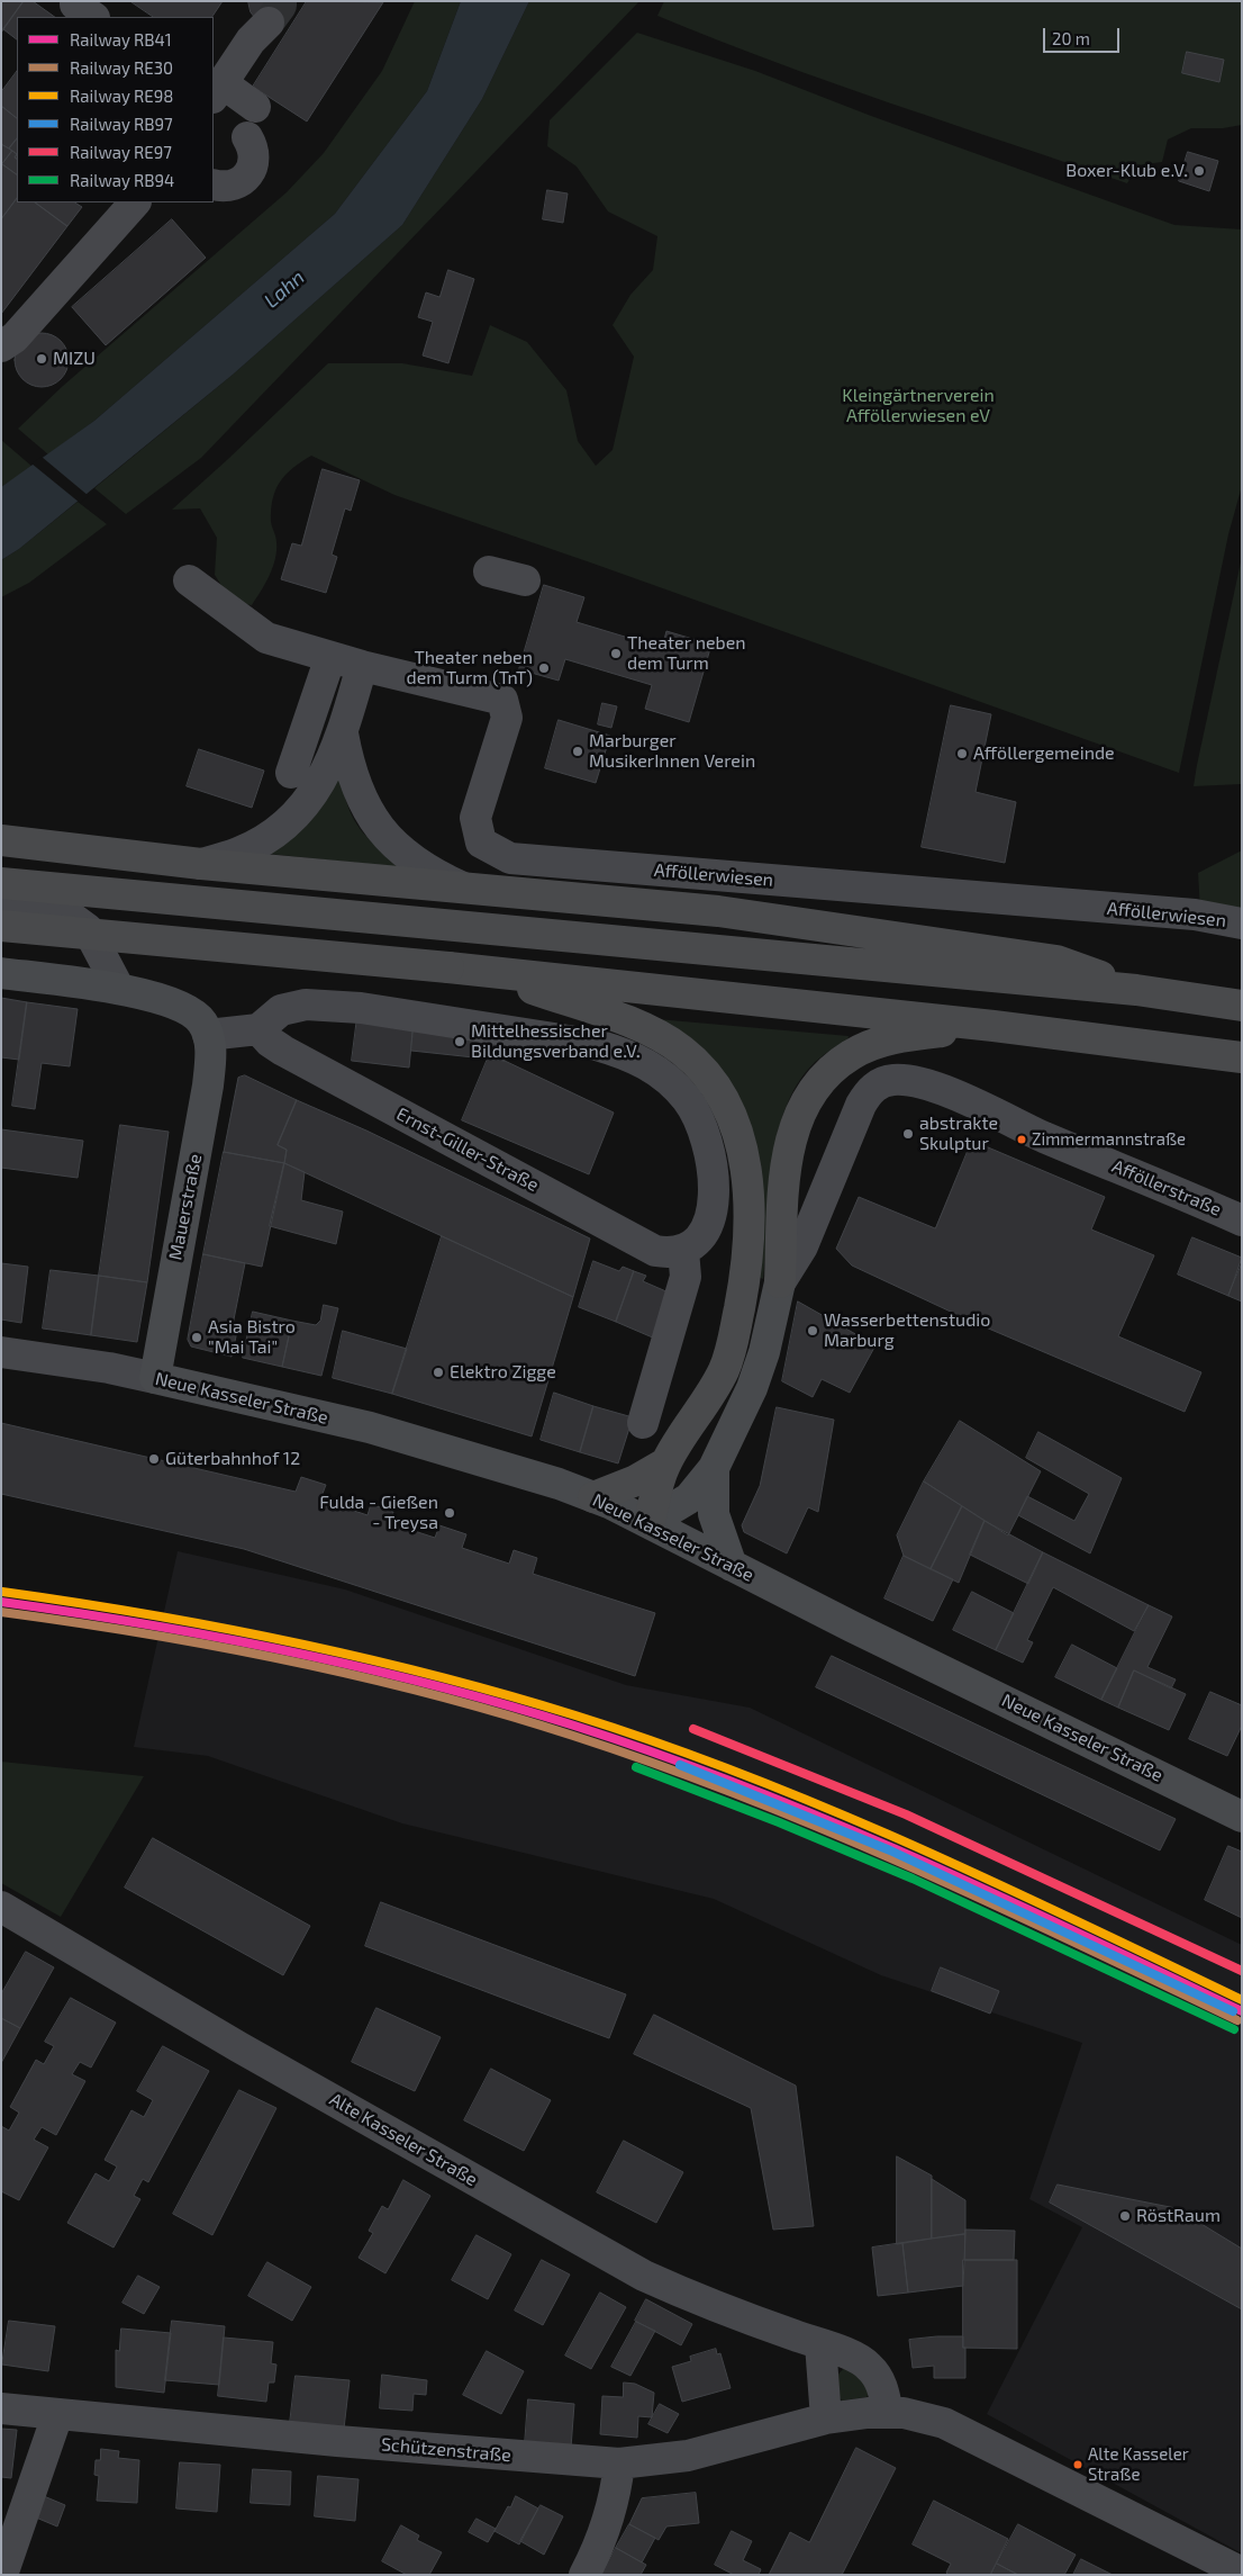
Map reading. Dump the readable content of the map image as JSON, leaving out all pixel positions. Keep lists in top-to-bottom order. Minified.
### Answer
{"streets":{"main road":["Mauerstraße","Neue Kasseler Straße"],"street":["Afföllerwiesen","Ernst-Giller-Straße","Afföllerstraße","Alte Kasseler Straße","Schützenstraße"]},"crossings":[["Mauerstraße","Neue Kasseler Straße"],["Alte Kasseler Straße","Schützenstraße"]],"water":["Lahn"],"parks":["Kleingärtnerverein Afföllerwiesen eV"],"places":["Boxer-Klub e.V.","MIZU","Theater neben dem Turm","Theater neben dem Turm (TnT)","Marburger MusikerInnen Verein","Afföllergemeinde","Mittelhessischer Bildungsverband e.V.","abstrakte Skulptur","Zimmermannstraße","Wasserbettenstudio Marburg","Asia Bistro \"Mai Tai\"","Elektro Zigge","Güterbahnhof 12","Fulda - Gießen - Treysa","RöstRaum","Alte Kasseler Straße"],"lines":["rail line RE98","rail line RB41","rail line RE30","rail line RE97","rail line RB97","rail line RB94"],"legend":["Railway RB41","Railway RE30","Railway RE98","Railway RB97","Railway RE97","Railway RB94"],"scale_bar":"20 m"}
